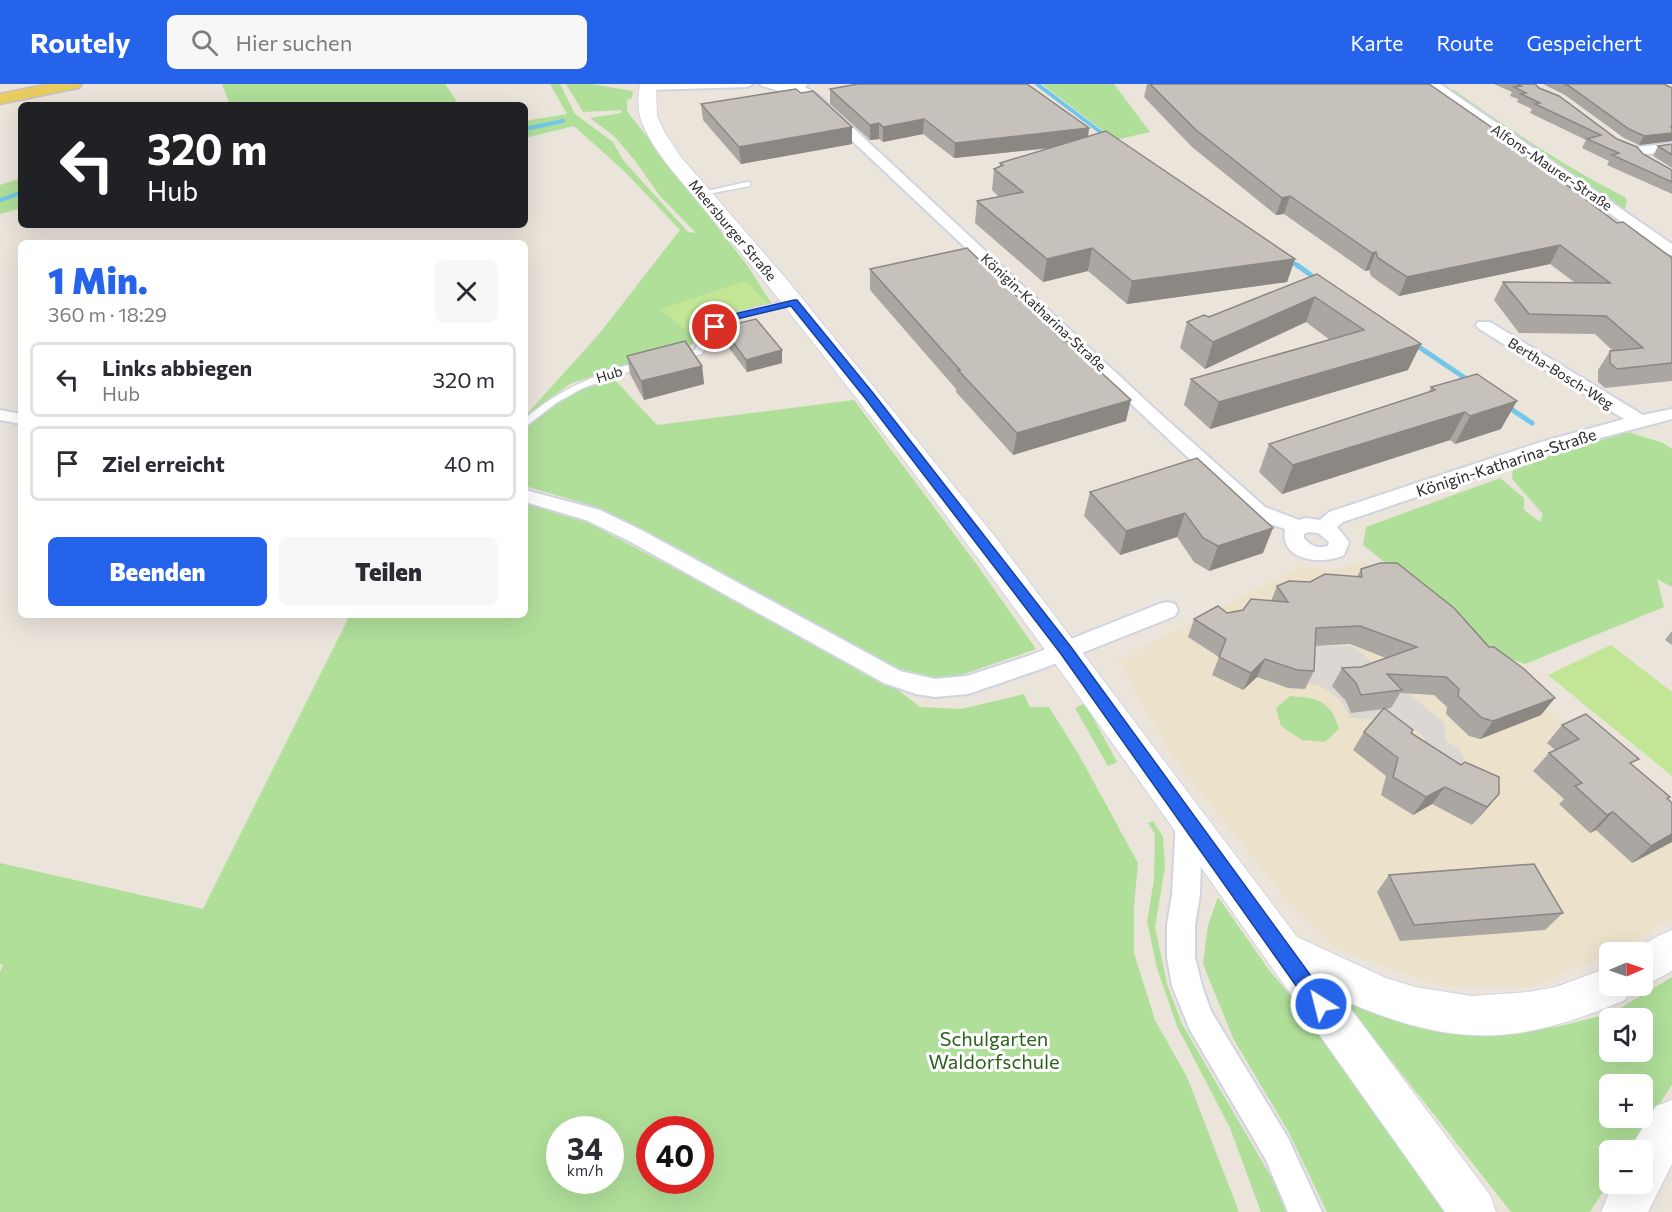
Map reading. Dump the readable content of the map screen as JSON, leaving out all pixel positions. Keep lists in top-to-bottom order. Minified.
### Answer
{"streets":{"street":["Alfons-Maurer-Straße","Meersburger Straße","Königin-Katharina-Straße","Bertha-Bosch-Weg"],"lane":["Hub"]},"crossings":[["Königin-Katharina-Straße","Bertha-Bosch-Weg"]],"parks":["Schulgarten Waldorfschule"],"north":"right","page":{"header":"Routely","search":"Hier suchen","nav":["Karte","Route","Gespeichert"],"turn":["320 m","Hub"],"heading":["1 Min.","360 m · 18:29"],"list":[{"name":"Links abbiegen","note":"Hub","value":"320 m"},{"name":"Ziel erreicht","value":"40 m"}],"buttons":["Beenden","Teilen"],"map_buttons":["+","−"],"speed":"34 km/h","limit":"40"}}
